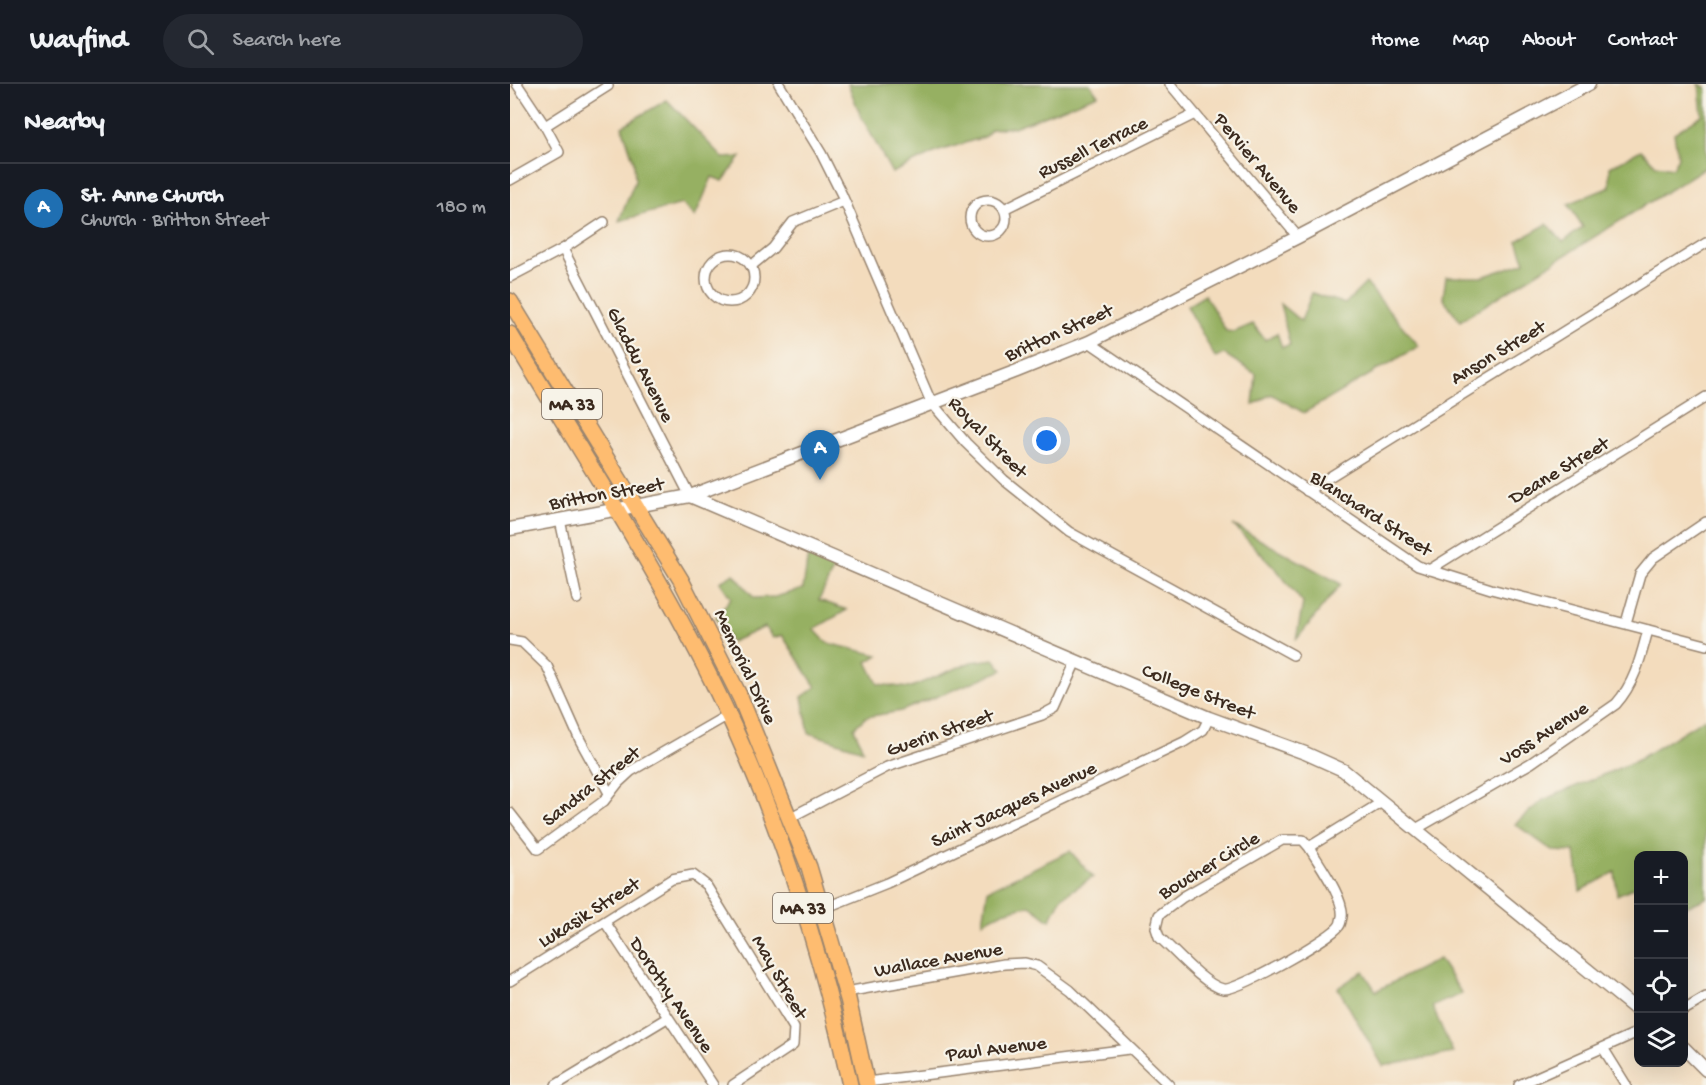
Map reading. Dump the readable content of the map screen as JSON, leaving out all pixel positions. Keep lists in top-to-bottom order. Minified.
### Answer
{"streets":{"main road":["MA 33","Memorial Drive"],"street":["Russell Terrace","Pervier Avenue","Britton Street","Anson Street","Gladdu Avenue","Royal Street","Deane Street","Blanchard Street","College Street","Guerin Street","Voss Avenue","Sandra Street","Saint Jacques Avenue","Boucher Circle","Lukasik Street","Wallace Avenue","May Street","Dorothy Avenue","Paul Avenue"]},"crossings":[["Russell Terrace","Pervier Avenue"],["Pervier Avenue","Britton Street"],["Britton Street","Gladdu Avenue"],["Britton Street","Royal Street"],["Britton Street","Blanchard Street"],["Britton Street","Memorial Drive"],["Britton Street","College Street"],["Anson Street","Blanchard Street"],["Gladdu Avenue","College Street"],["Deane Street","Blanchard Street"],["Blanchard Street","Voss Avenue"],["Memorial Drive","Guerin Street"],["Memorial Drive","Sandra Street"],["Memorial Drive","Saint Jacques Avenue"],["Memorial Drive","Wallace Avenue"],["Memorial Drive","Paul Avenue"],["College Street","Guerin Street"],["College Street","Voss Avenue"],["College Street","Saint Jacques Avenue"],["Lukasik Street","May Street"],["Lukasik Street","Dorothy Avenue"],["Wallace Avenue","Paul Avenue"]],"page":{"header":"Wayfind","search":"Search here","nav":["Home","Map","About","Contact"],"heading":"Nearby","list":[{"mark":"A","name":"St. Anne Church","note":"Church · Britton Street","value":"180 m"}],"pins":"A","map_buttons":["+","−"]}}
